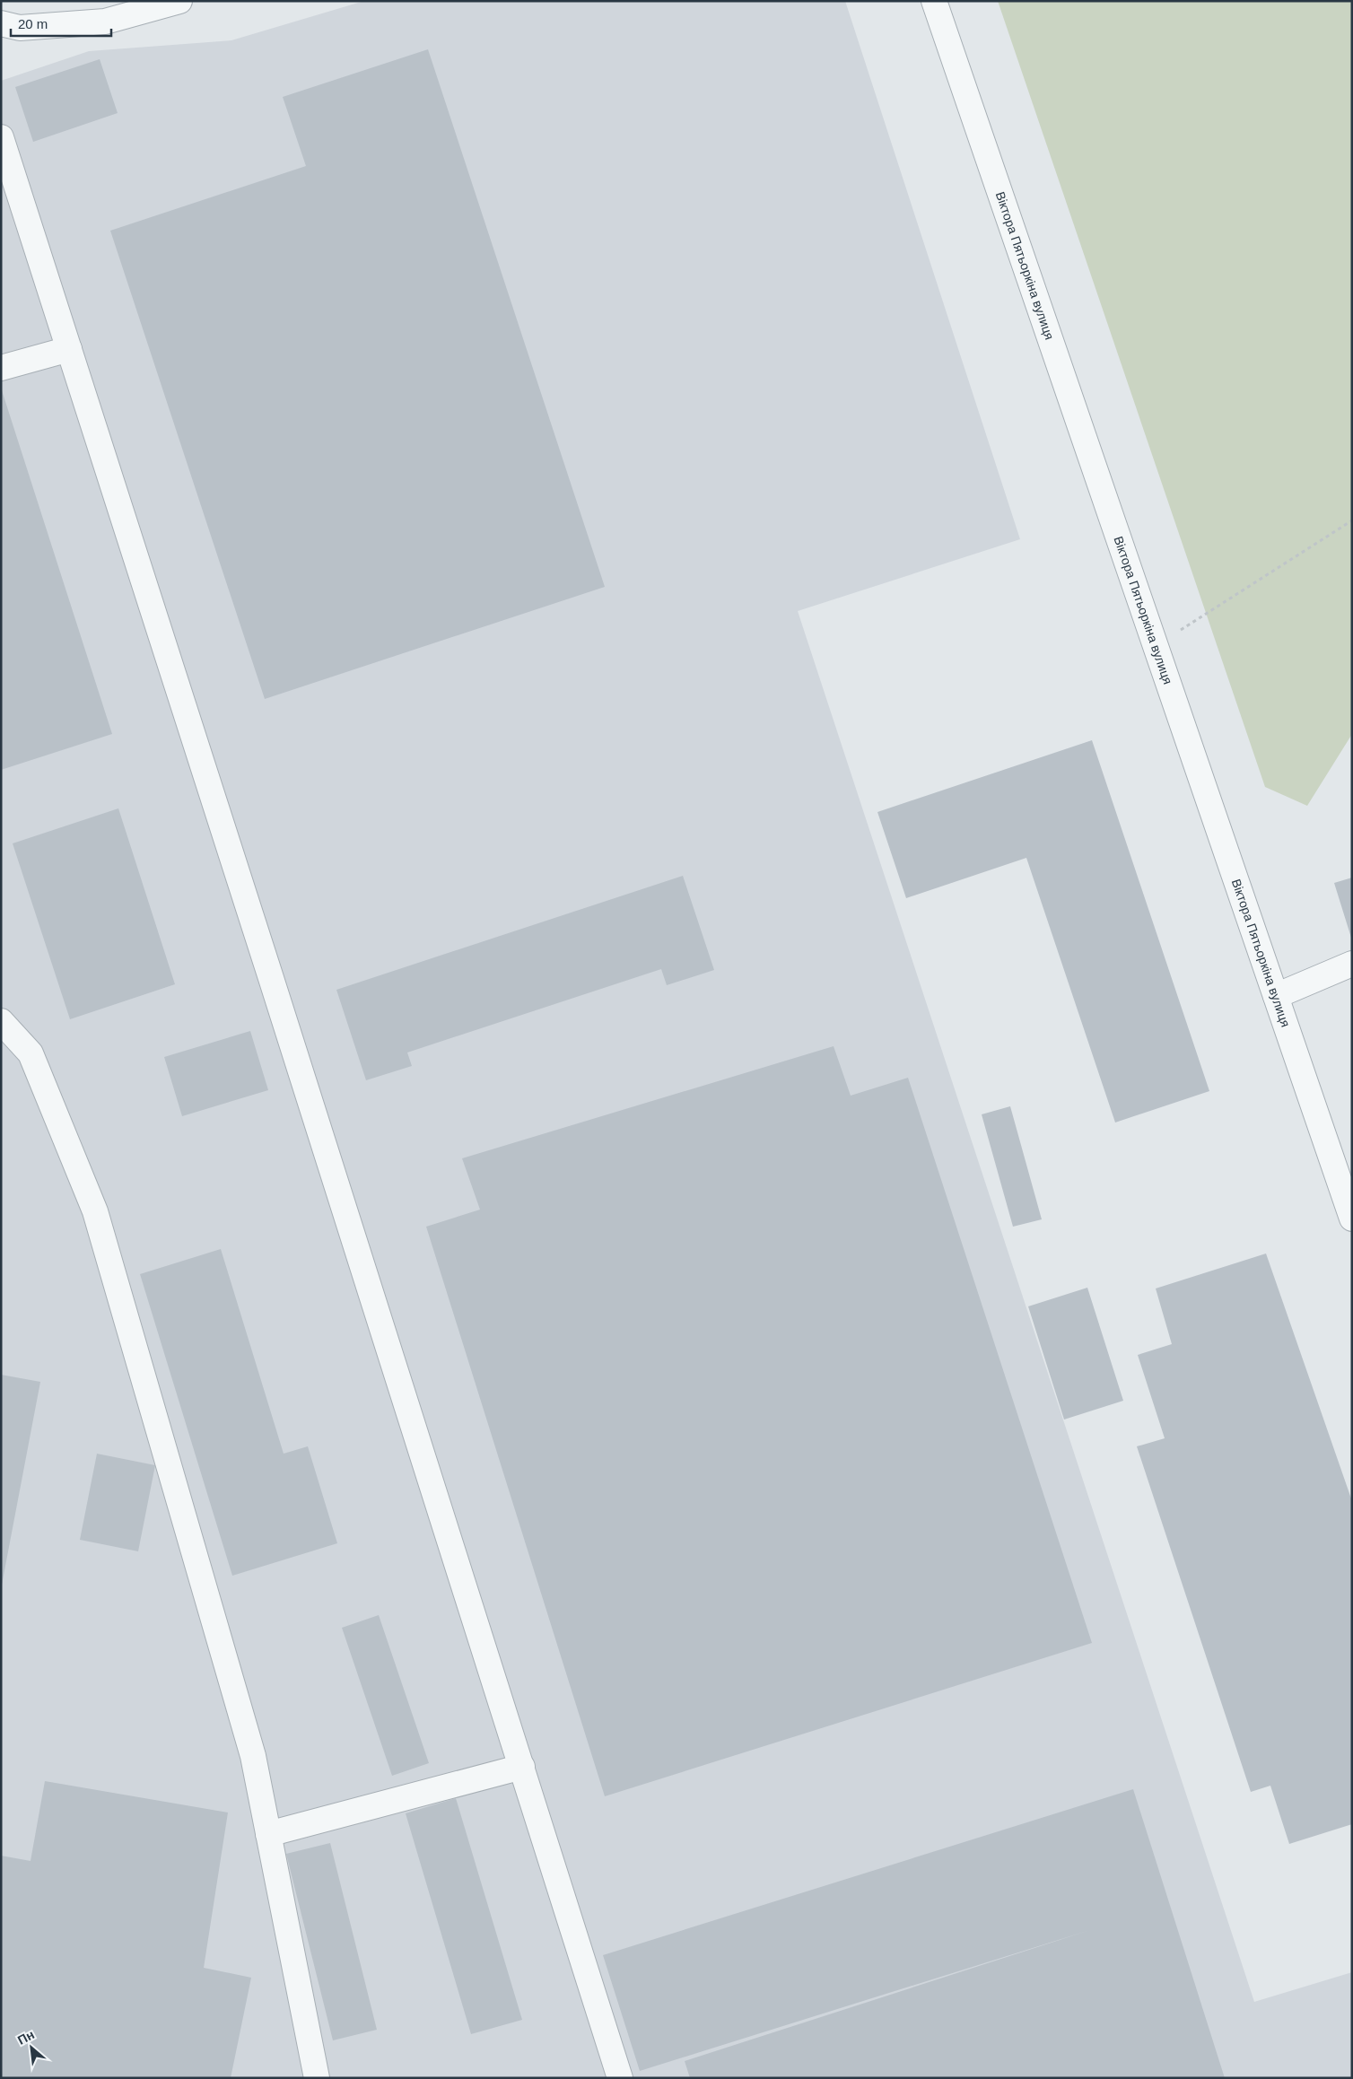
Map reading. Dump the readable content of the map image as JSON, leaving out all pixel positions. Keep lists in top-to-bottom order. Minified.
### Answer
{"streets":{"street":["Віктора Пятьоркіна вулиця"]},"scale_bar":"20 m","north":"top left"}
